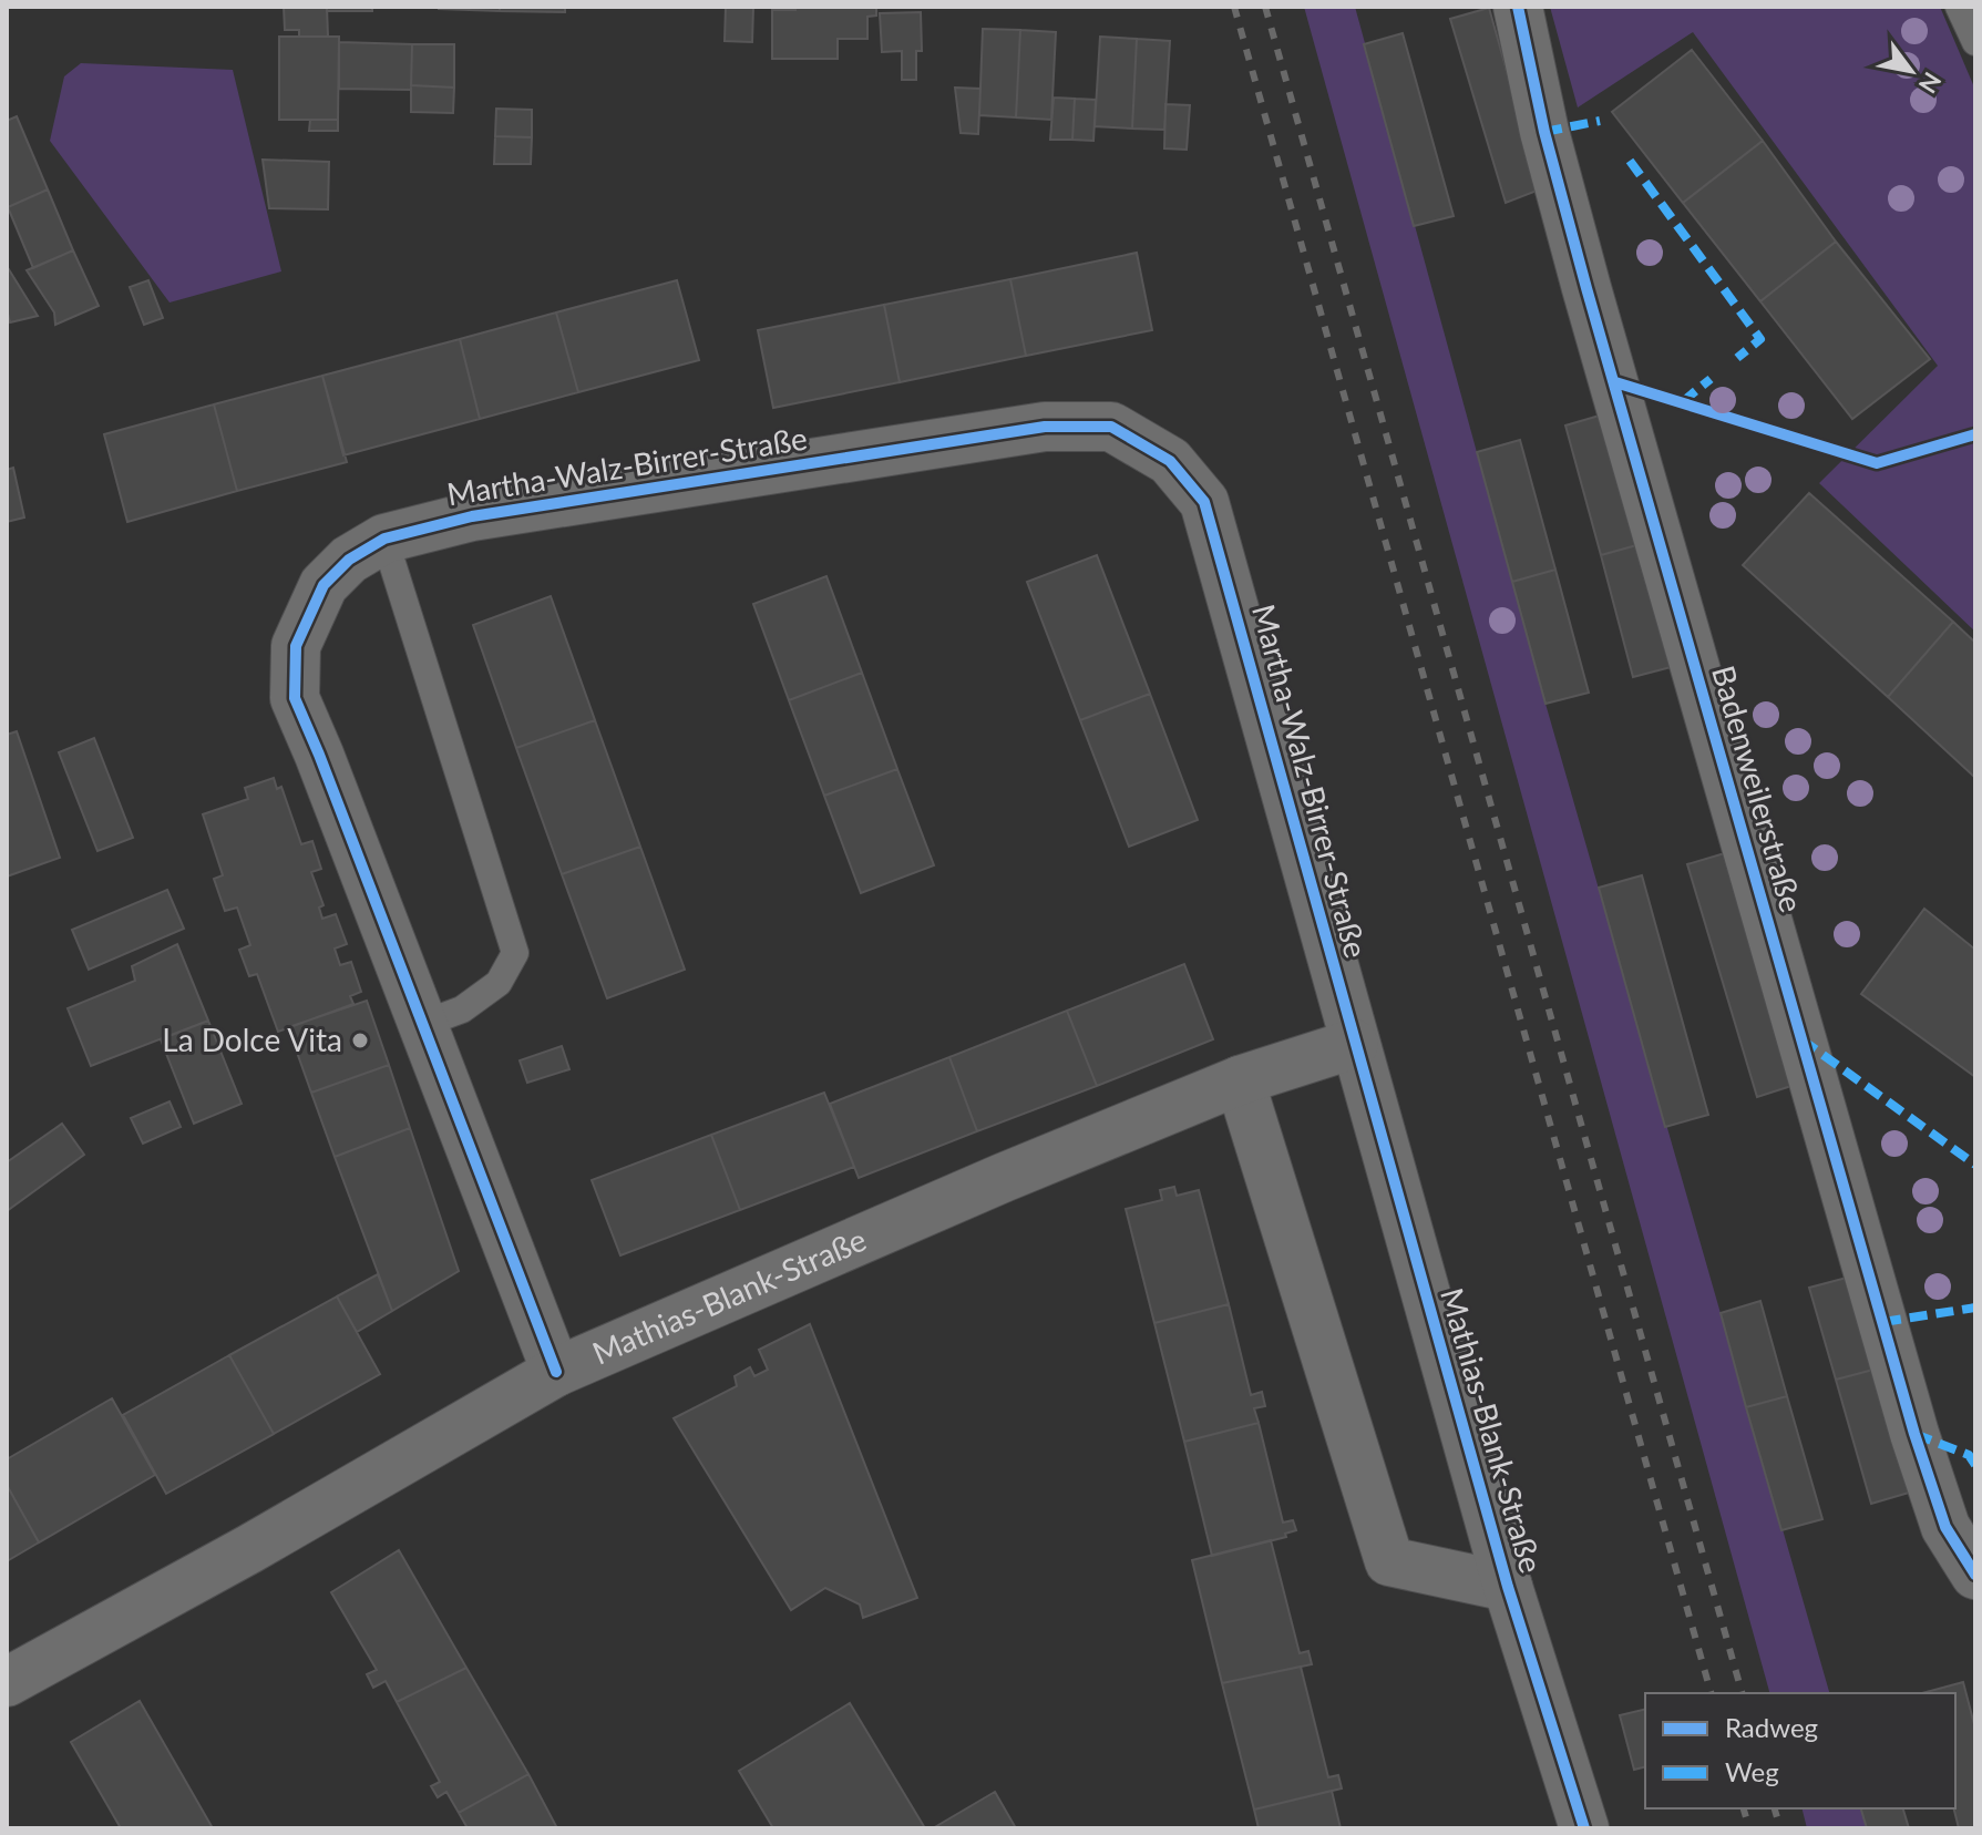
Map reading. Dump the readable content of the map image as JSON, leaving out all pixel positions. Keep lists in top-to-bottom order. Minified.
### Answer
{"streets":{"street":["Martha-Walz-Birrer-Straße","Badenweilerstraße","Mathias-Blank-Straße"]},"crossings":[["Martha-Walz-Birrer-Straße","Mathias-Blank-Straße"]],"places":["La Dolce Vita"],"legend":["Radweg","Weg"],"north":"bottom right"}
